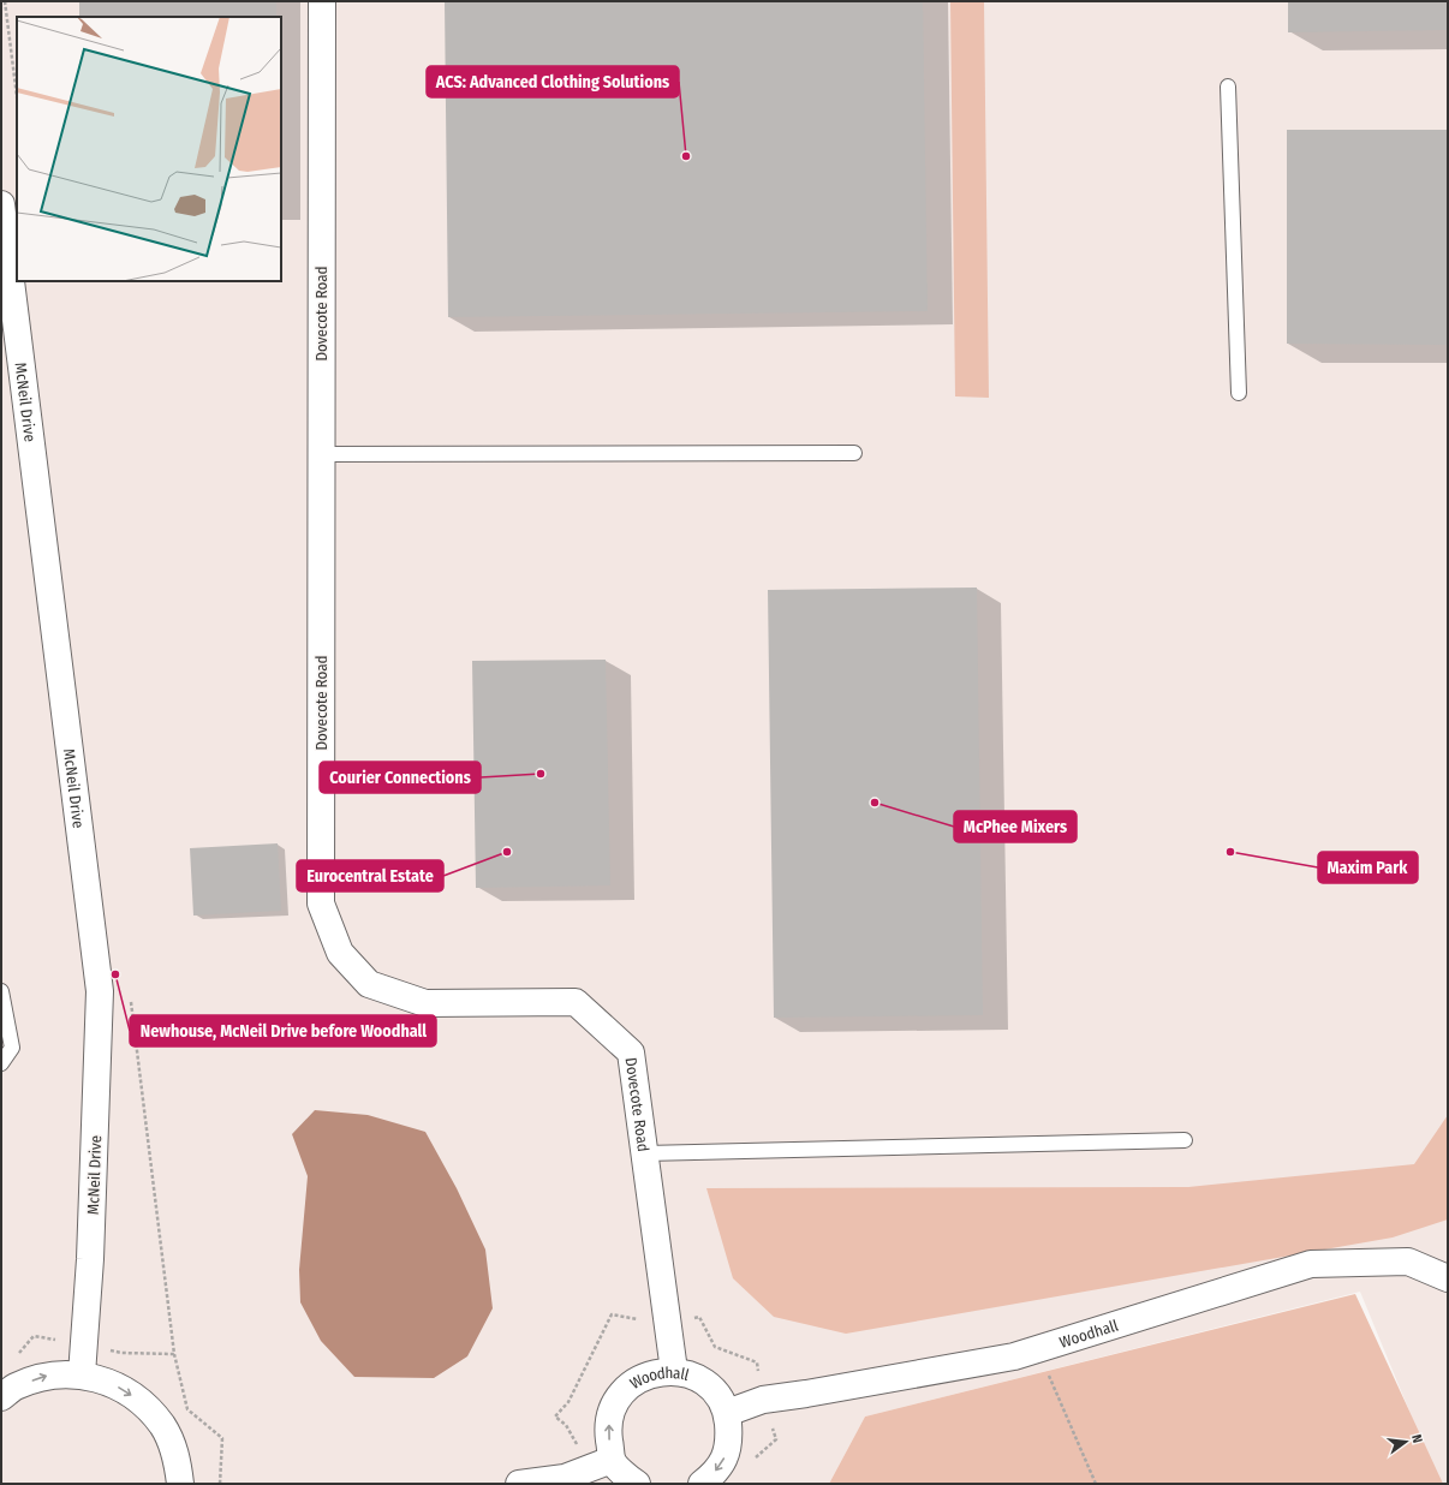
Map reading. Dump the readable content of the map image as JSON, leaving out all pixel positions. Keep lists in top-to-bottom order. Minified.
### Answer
{"streets":{"street":["Dovecote Road","McNeil Drive","Woodhall"]},"crossings":[["Dovecote Road","Woodhall"]],"places":["ACS: Advanced Clothing Solutions","Courier Connections","McPhee Mixers","Eurocentral Estate","Maxim Park","Newhouse, McNeil Drive before Woodhall"],"north":"right"}
